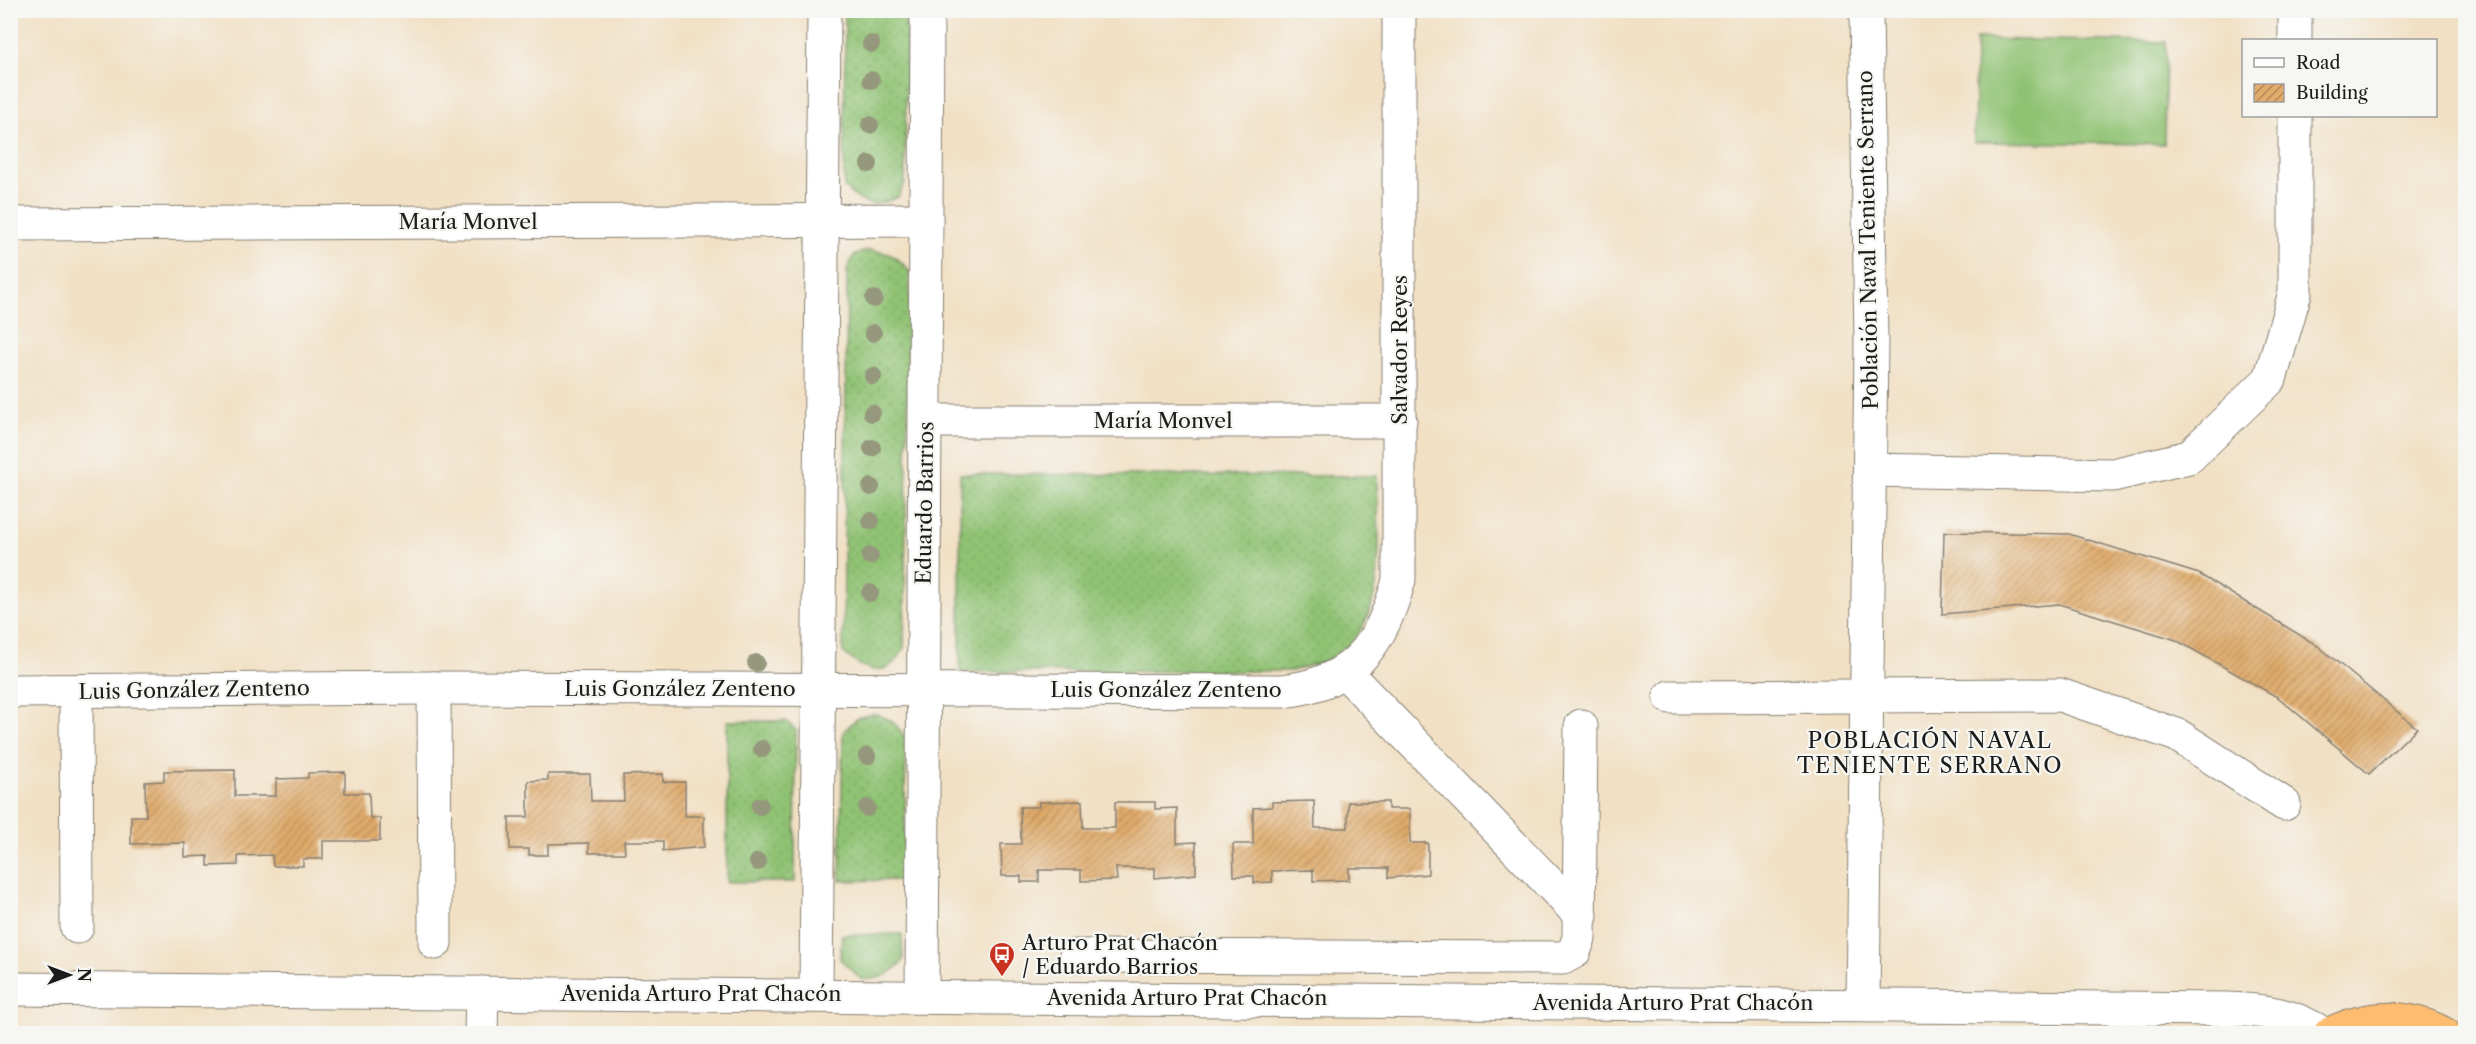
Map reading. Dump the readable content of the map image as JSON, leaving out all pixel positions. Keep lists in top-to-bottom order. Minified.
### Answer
{"streets":{"street":["María Monvel","Población Naval Teniente Serrano","Salvador Reyes","Eduardo Barrios","Luis González Zenteno","Avenida Arturo Prat Chacón"]},"crossings":[["María Monvel","Salvador Reyes"],["María Monvel","Eduardo Barrios"],["Población Naval Teniente Serrano","Avenida Arturo Prat Chacón"],["Salvador Reyes","Luis González Zenteno"],["Eduardo Barrios","Luis González Zenteno"],["Eduardo Barrios","Avenida Arturo Prat Chacón"]],"districts":["POBLACIÓN NAVAL TENIENTE SERRANO"],"places":{"bus stop":["Arturo Prat Chacón / Eduardo Barrios"]},"legend":["Road","Building"],"north":"right"}
